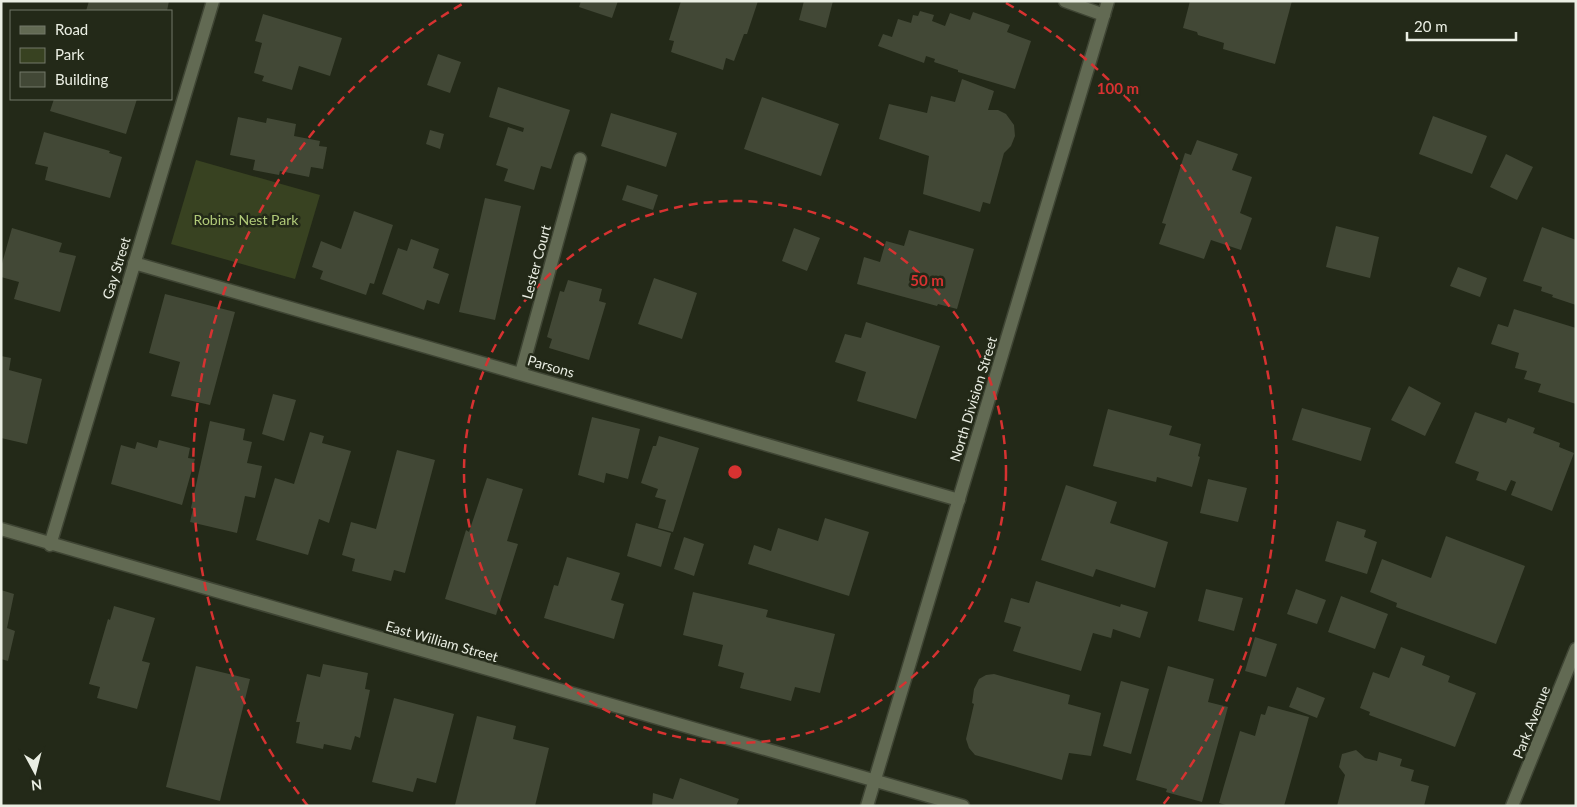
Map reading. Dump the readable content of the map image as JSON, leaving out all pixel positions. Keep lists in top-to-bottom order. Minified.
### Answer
{"streets":{"street":["Lester Court","Gay Street","Parsons","North Division Street","East William Street","Park Avenue"]},"crossings":[["Lester Court","Parsons"],["Gay Street","Parsons"],["Gay Street","East William Street"],["Parsons","North Division Street"],["North Division Street","East William Street"]],"parks":["Robins Nest Park"],"legend":["Road","Park","Building"],"scale_bar":"20 m","north":"bottom","rings":["100 m","50 m"]}
